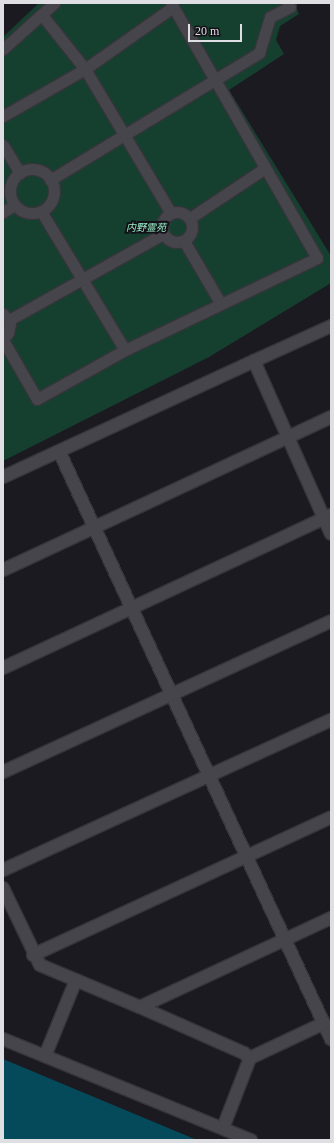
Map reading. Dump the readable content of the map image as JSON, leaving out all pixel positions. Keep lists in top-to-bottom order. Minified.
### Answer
{"parks":["内野霊苑"],"scale_bar":"20 m"}
